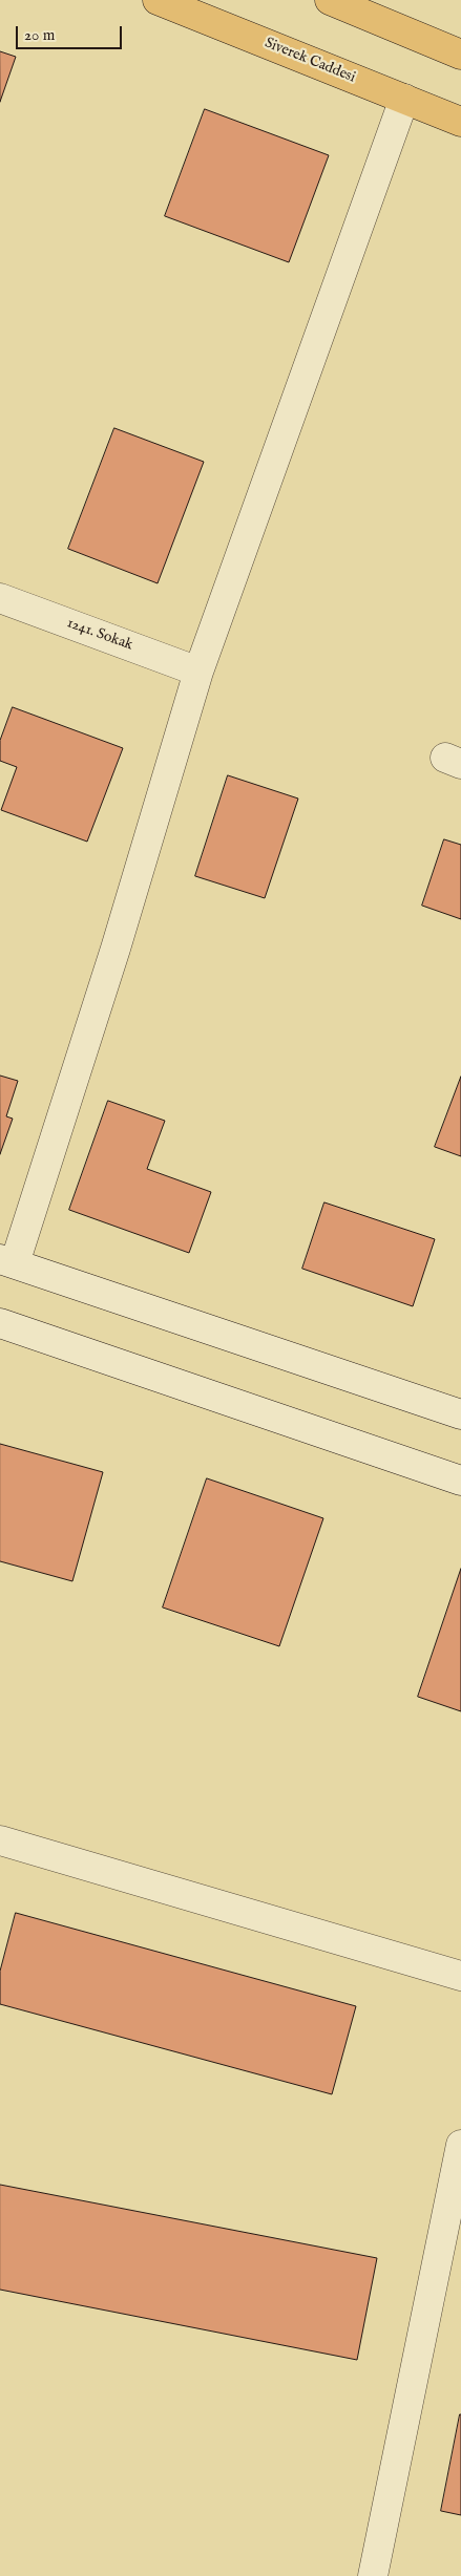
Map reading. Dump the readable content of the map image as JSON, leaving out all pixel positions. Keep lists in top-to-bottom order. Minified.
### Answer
{"streets":{"main road":["Siverek Caddesi"],"street":["1241. Sokak"]},"scale_bar":"20 m"}
